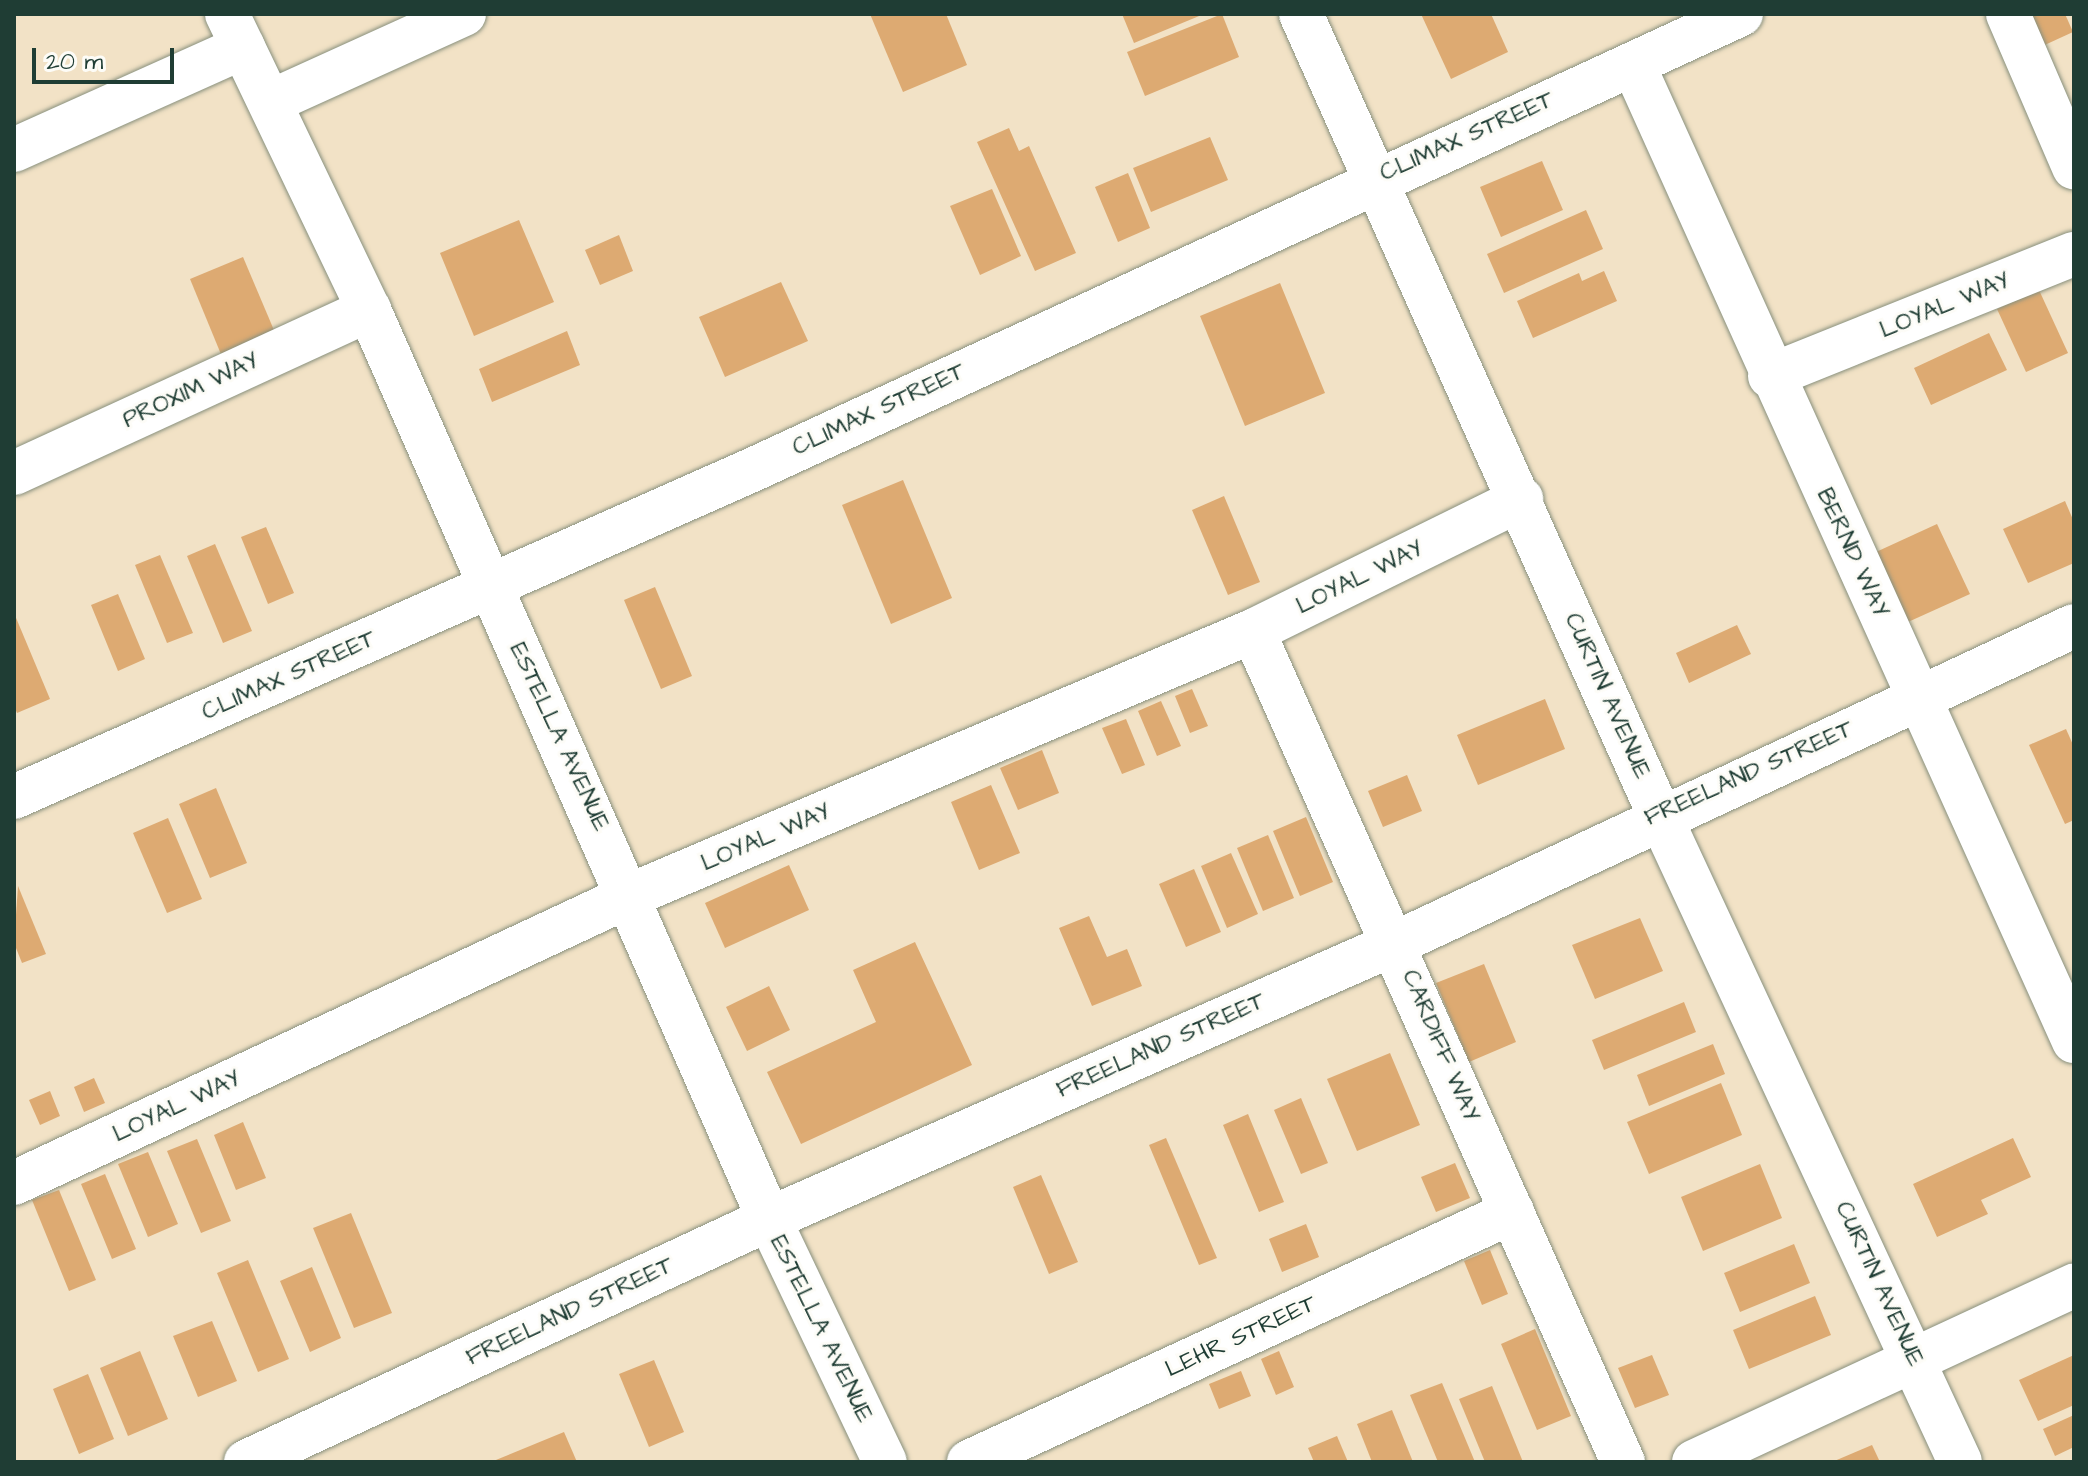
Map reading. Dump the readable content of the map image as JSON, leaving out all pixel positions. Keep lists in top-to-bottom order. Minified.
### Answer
{"streets":{"street":["CLIMAX STREET","LOYAL WAY","PROXIM WAY","BERND WAY","CURTIN AVENUE","ESTELLA AVENUE","FREELAND STREET","CARDIFF WAY","LEHR STREET"]},"crossings":[["CLIMAX STREET","BERND WAY"],["CLIMAX STREET","CURTIN AVENUE"],["CLIMAX STREET","ESTELLA AVENUE"],["LOYAL WAY","BERND WAY"],["LOYAL WAY","CURTIN AVENUE"],["LOYAL WAY","ESTELLA AVENUE"],["LOYAL WAY","CARDIFF WAY"],["PROXIM WAY","ESTELLA AVENUE"],["BERND WAY","FREELAND STREET"],["CURTIN AVENUE","FREELAND STREET"],["ESTELLA AVENUE","FREELAND STREET"],["FREELAND STREET","CARDIFF WAY"],["CARDIFF WAY","LEHR STREET"]],"scale_bar":"20 m"}
